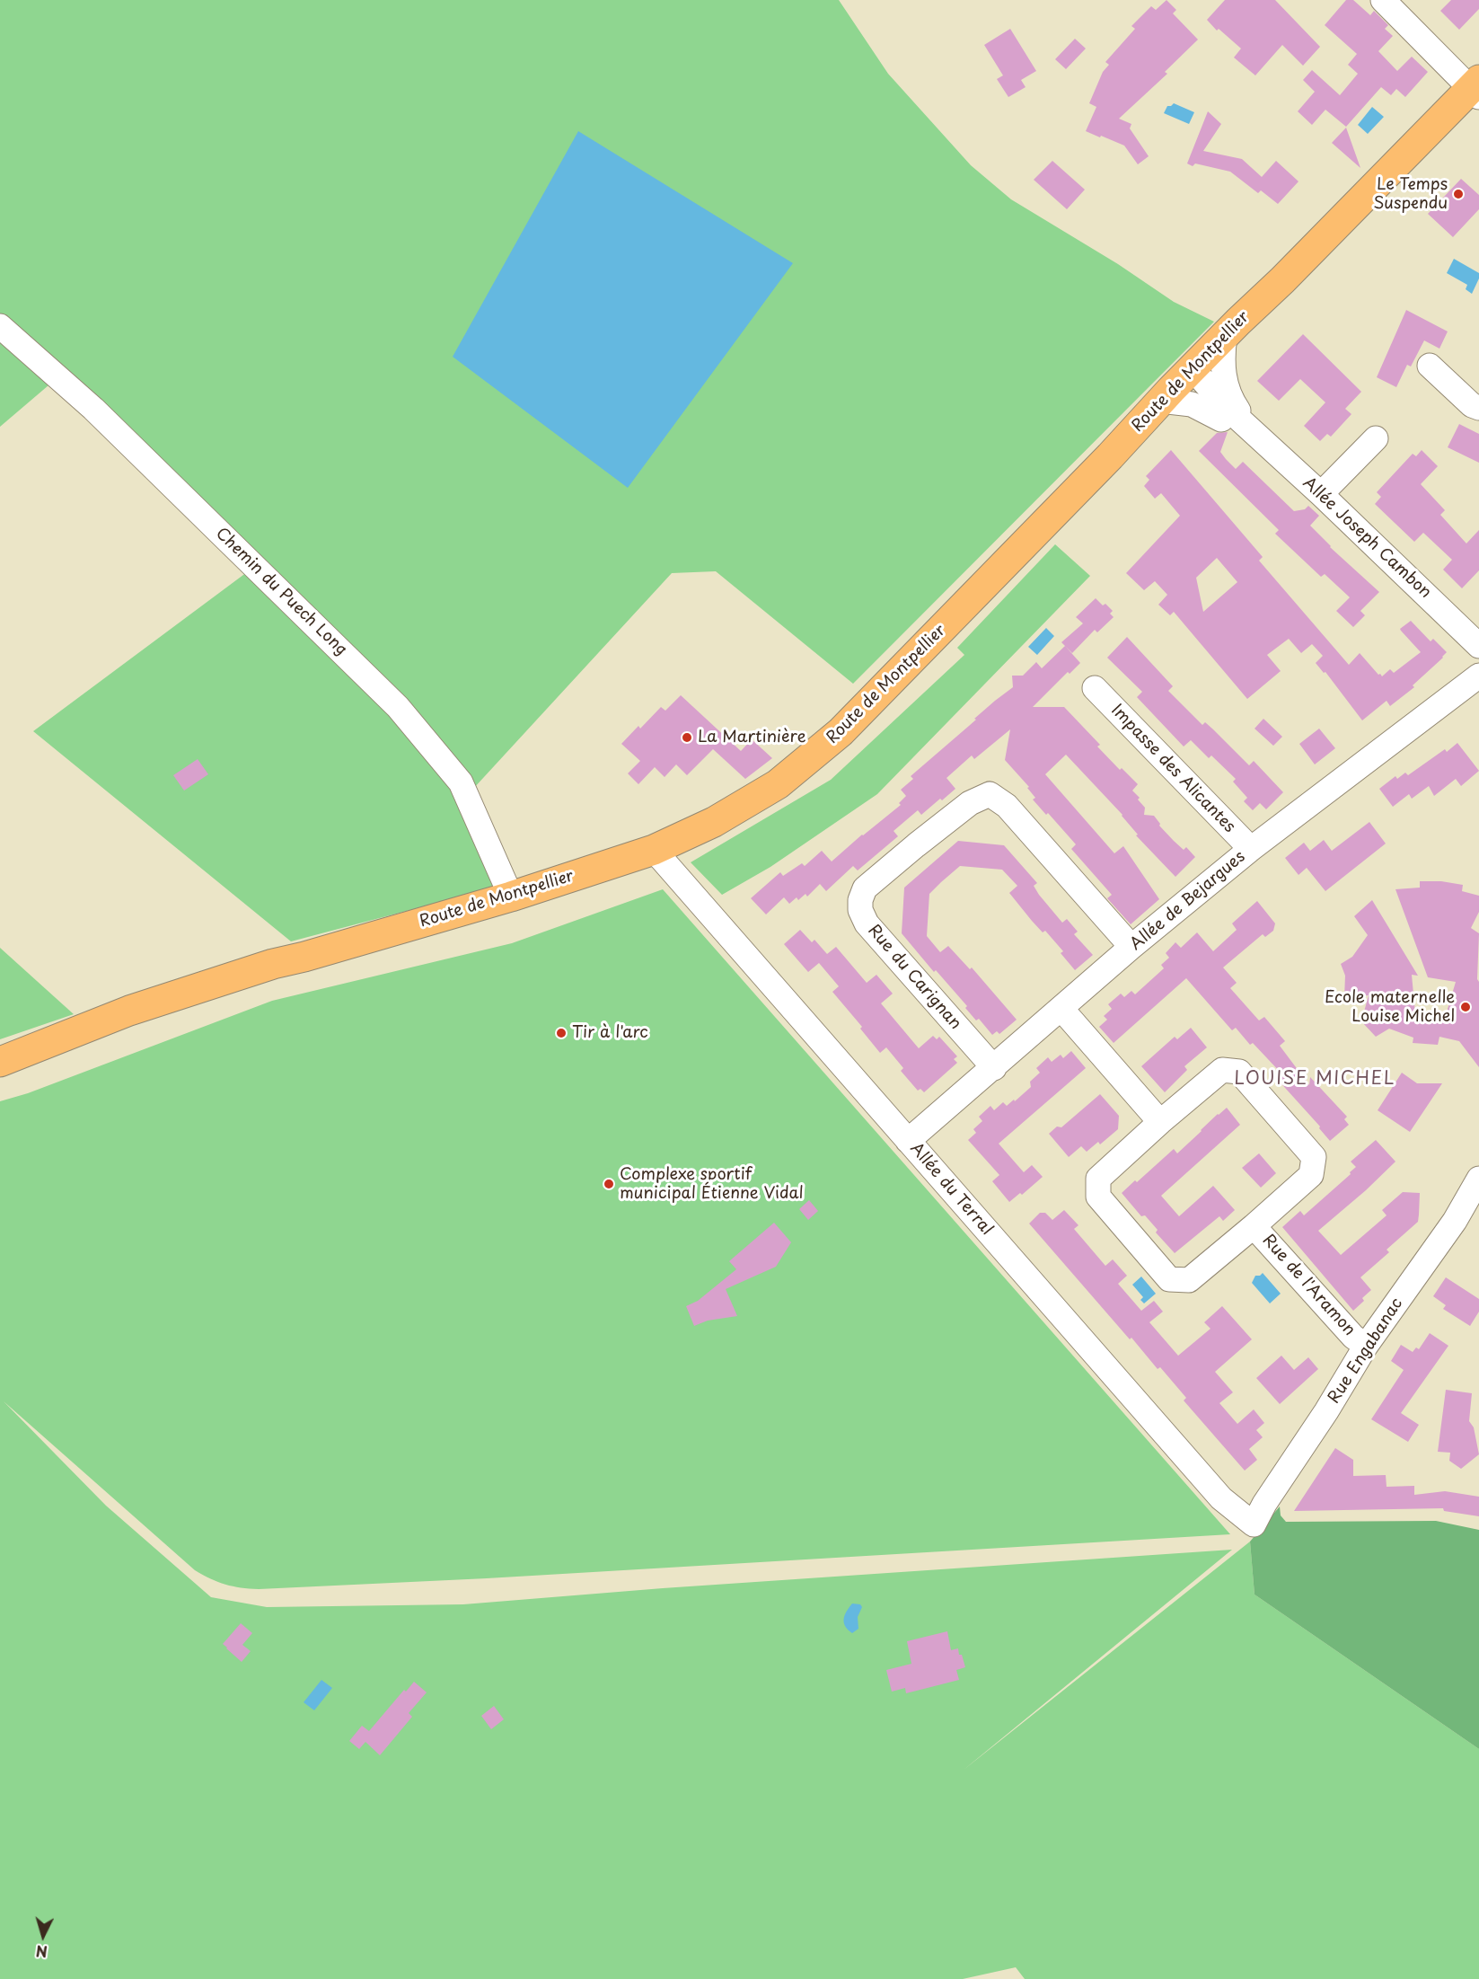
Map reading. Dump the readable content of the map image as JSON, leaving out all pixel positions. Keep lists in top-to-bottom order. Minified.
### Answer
{"streets":{"main road":["Route de Montpellier"],"street":["Allée Joseph Cambon","Chemin du Puech Long","Impasse des Alicantes","Allée de Bejargues","Rue du Carignan","Allée du Terral","Rue de l'Aramon","Rue Engabanac"]},"crossings":[["Route de Montpellier","Allée Joseph Cambon"],["Route de Montpellier","Chemin du Puech Long"],["Route de Montpellier","Allée du Terral"],["Impasse des Alicantes","Allée de Bejargues"],["Allée de Bejargues","Rue du Carignan"],["Allée de Bejargues","Allée du Terral"],["Allée du Terral","Rue Engabanac"],["Rue de l'Aramon","Rue Engabanac"]],"districts":["LOUISE MICHEL"],"places":["Le Temps Suspendu","La Martinière","Ecole maternelle Louise Michel","Tir à l'arc","Complexe sportif municipal Étienne Vidal"],"north":"bottom"}
